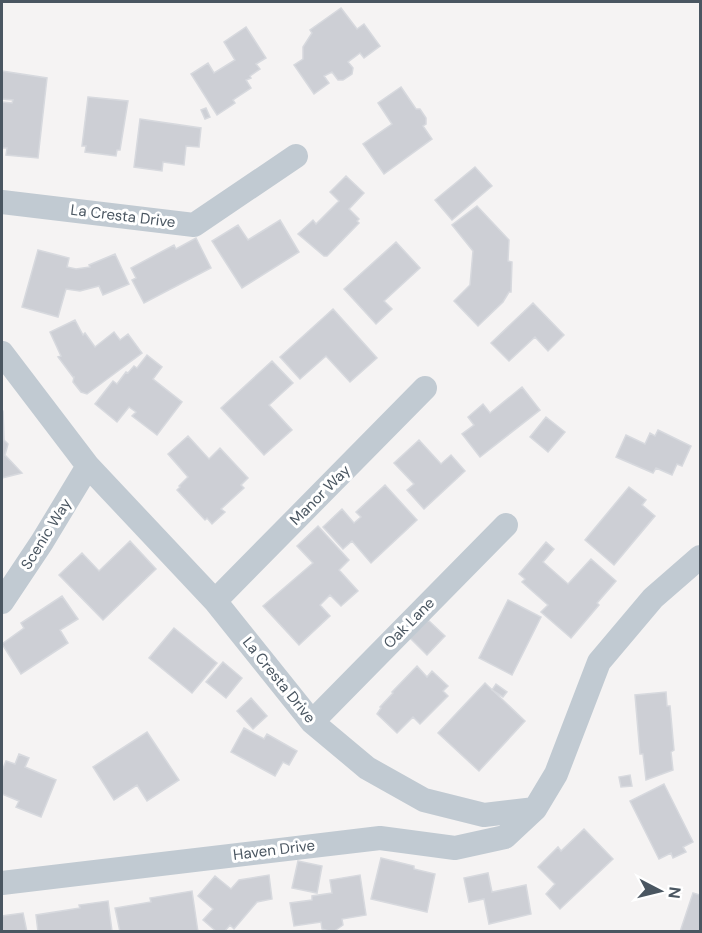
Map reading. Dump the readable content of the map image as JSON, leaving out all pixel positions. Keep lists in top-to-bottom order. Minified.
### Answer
{"streets":{"street":["La Cresta Drive","Manor Way","Scenic Way","Oak Lane","Haven Drive"]},"crossings":[["La Cresta Drive","Manor Way"],["La Cresta Drive","Scenic Way"],["La Cresta Drive","Oak Lane"],["La Cresta Drive","Haven Drive"]],"north":"right"}
